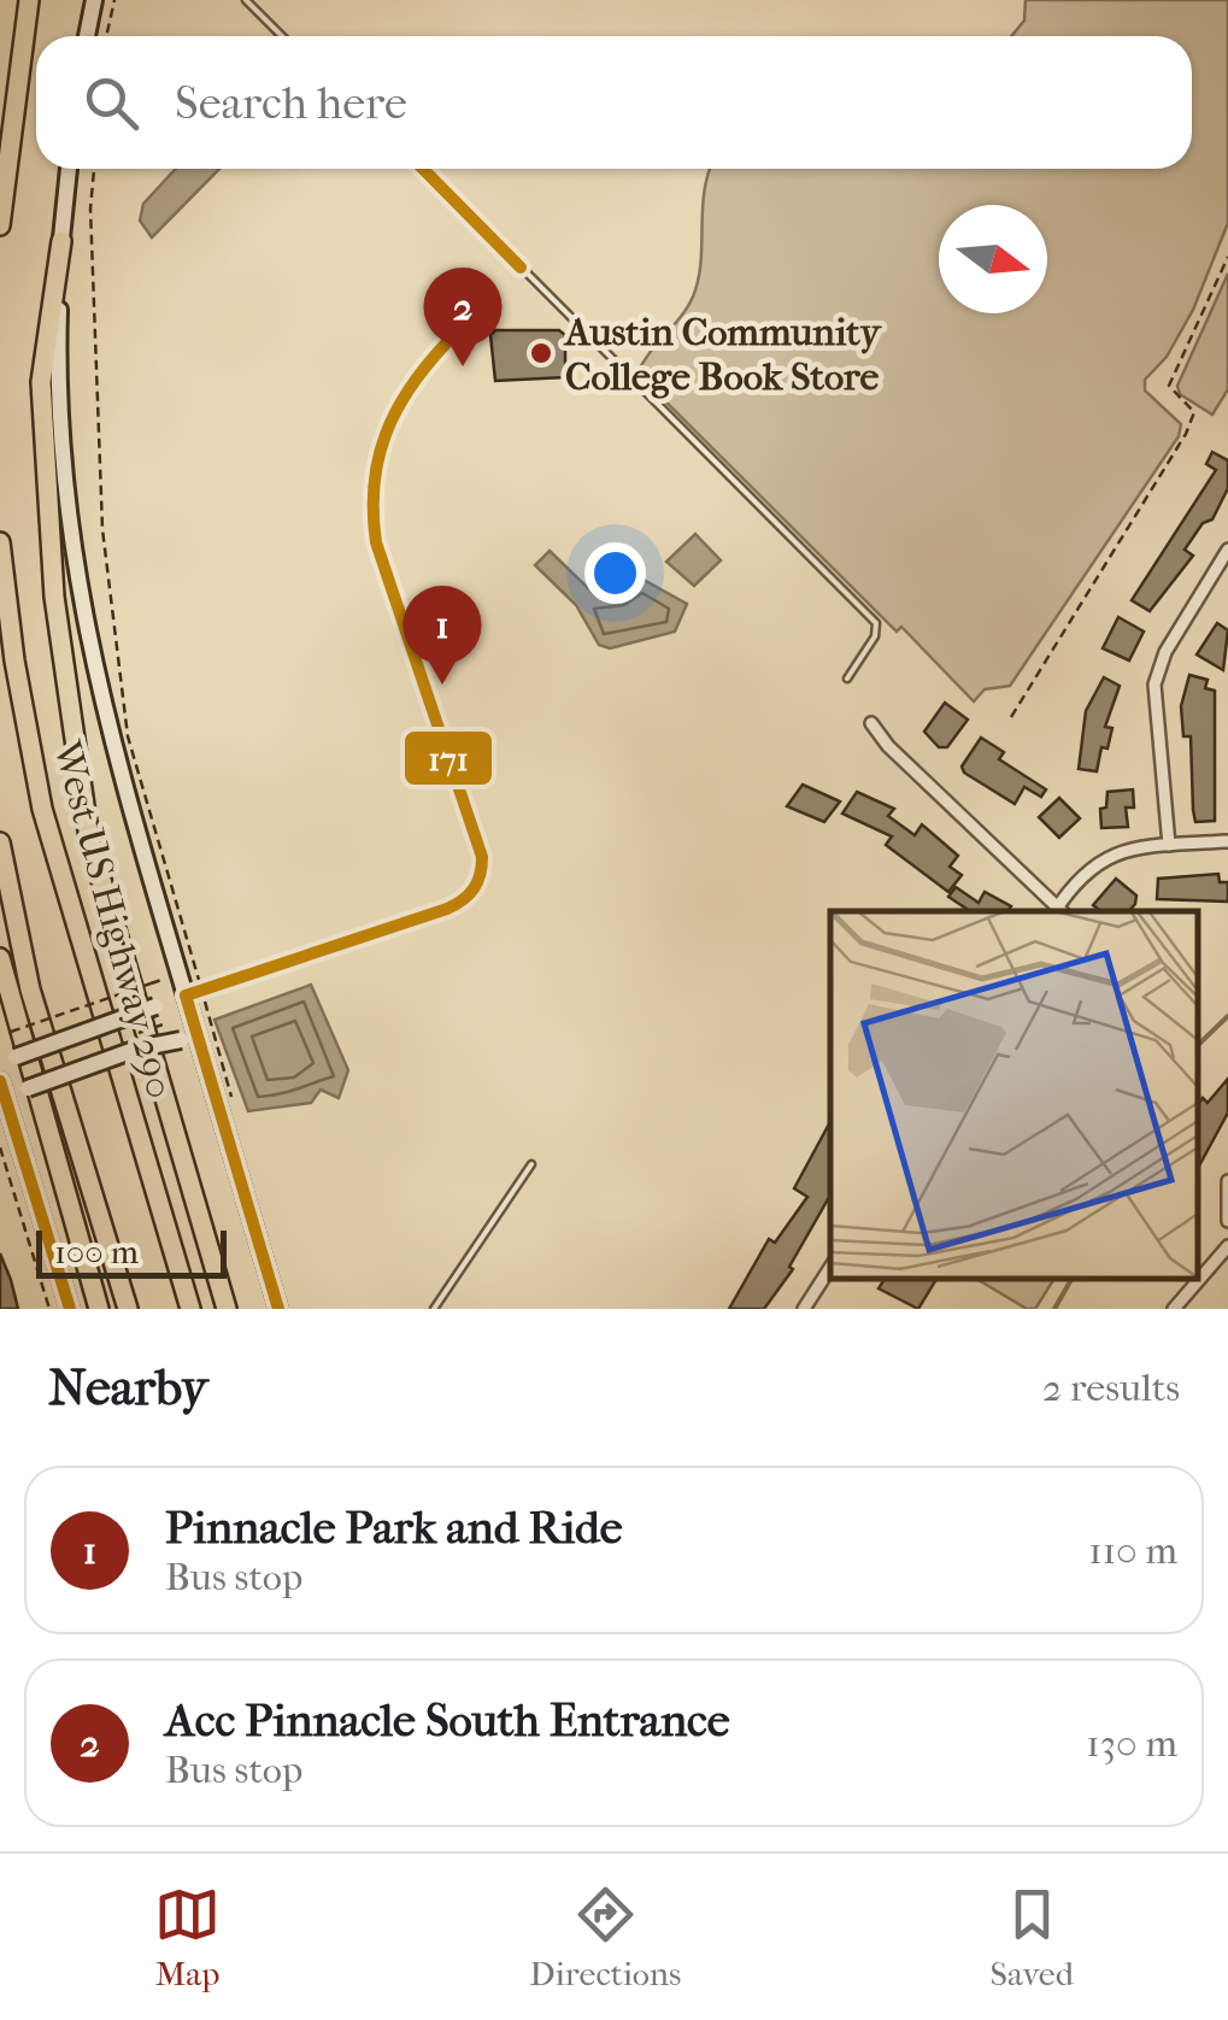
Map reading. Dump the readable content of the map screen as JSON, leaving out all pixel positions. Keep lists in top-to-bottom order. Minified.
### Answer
{"streets":{"highway":["West US Highway 290"]},"places":["Austin Community College Book Store"],"lines":["transit line 171"],"scale_bar":"100 m","north":"right","page":{"search":"Search here","pins":["2","1"],"scale":"100 m","heading":["Nearby","2 results"],"list":[{"mark":"1","name":"Pinnacle Park and Ride","note":"Bus stop","value":"110 m"},{"mark":"2","name":"Acc Pinnacle South Entrance","note":"Bus stop","value":"130 m"}],"nav":["Map","Directions","Saved"]}}
